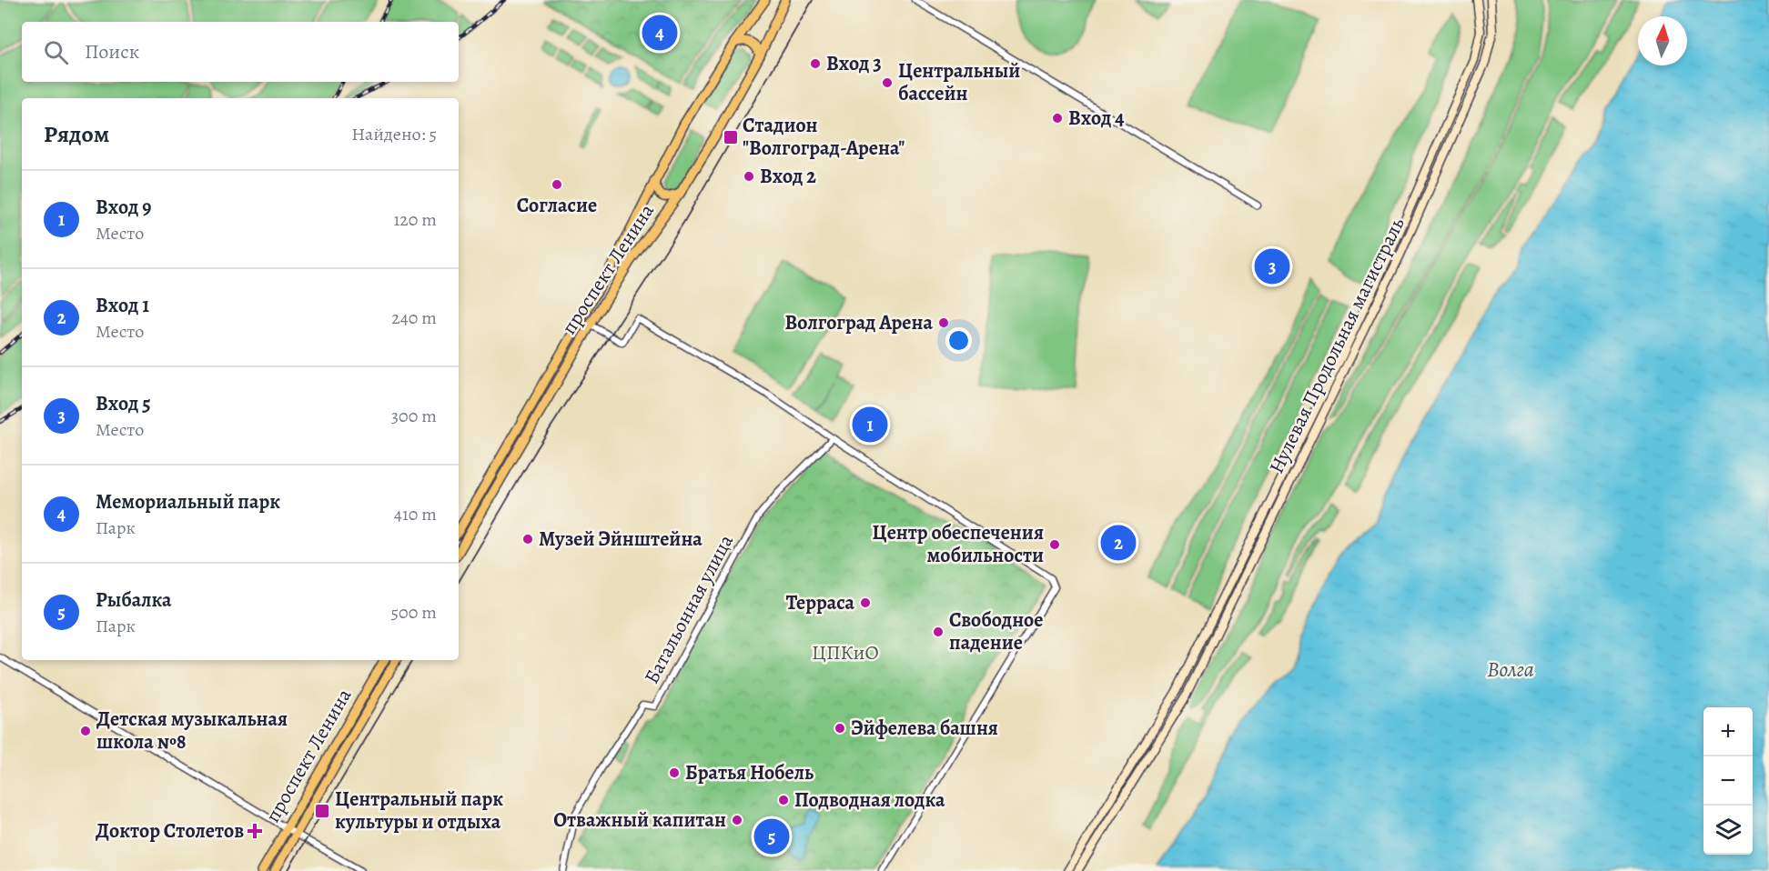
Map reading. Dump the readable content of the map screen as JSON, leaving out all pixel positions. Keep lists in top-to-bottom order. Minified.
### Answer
{"streets":{"main road":["проспект Ленина","Нулевая Продольная магистраль"],"street":["Батальонная улица"]},"water":["Волга"],"parks":["ЦПКиО"],"places":{"other":["Вход 3","Центральный бассейн","Вход 4","Вход 2","Согласие","Волгоград Арена","Музей Эйнштейна","Центр обеспечения мобильности","Терраса","Свободное падение","Эйфелева башня","Детская музыкальная школа №8","Братья Нобель","Подводная лодка","Отважный капитан"],"transit":["Стадион \"Волгоград-Арена\"","Центральный парк культуры и отдыха"],"health":["Доктор Столетов"]},"north":"top","page":{"pins":["4","3","1","2","5"],"search":"Поиск","heading":["Рядом","Найдено: 5"],"list":[{"mark":"1","name":"Вход 9","note":"Место","value":"120 m"},{"mark":"2","name":"Вход 1","note":"Место","value":"240 m"},{"mark":"3","name":"Вход 5","note":"Место","value":"300 m"},{"mark":"4","name":"Мемориальный парк","note":"Парк","value":"410 m"},{"mark":"5","name":"Рыбалка","note":"Парк","value":"500 m"}],"map_buttons":["+","−"]}}
